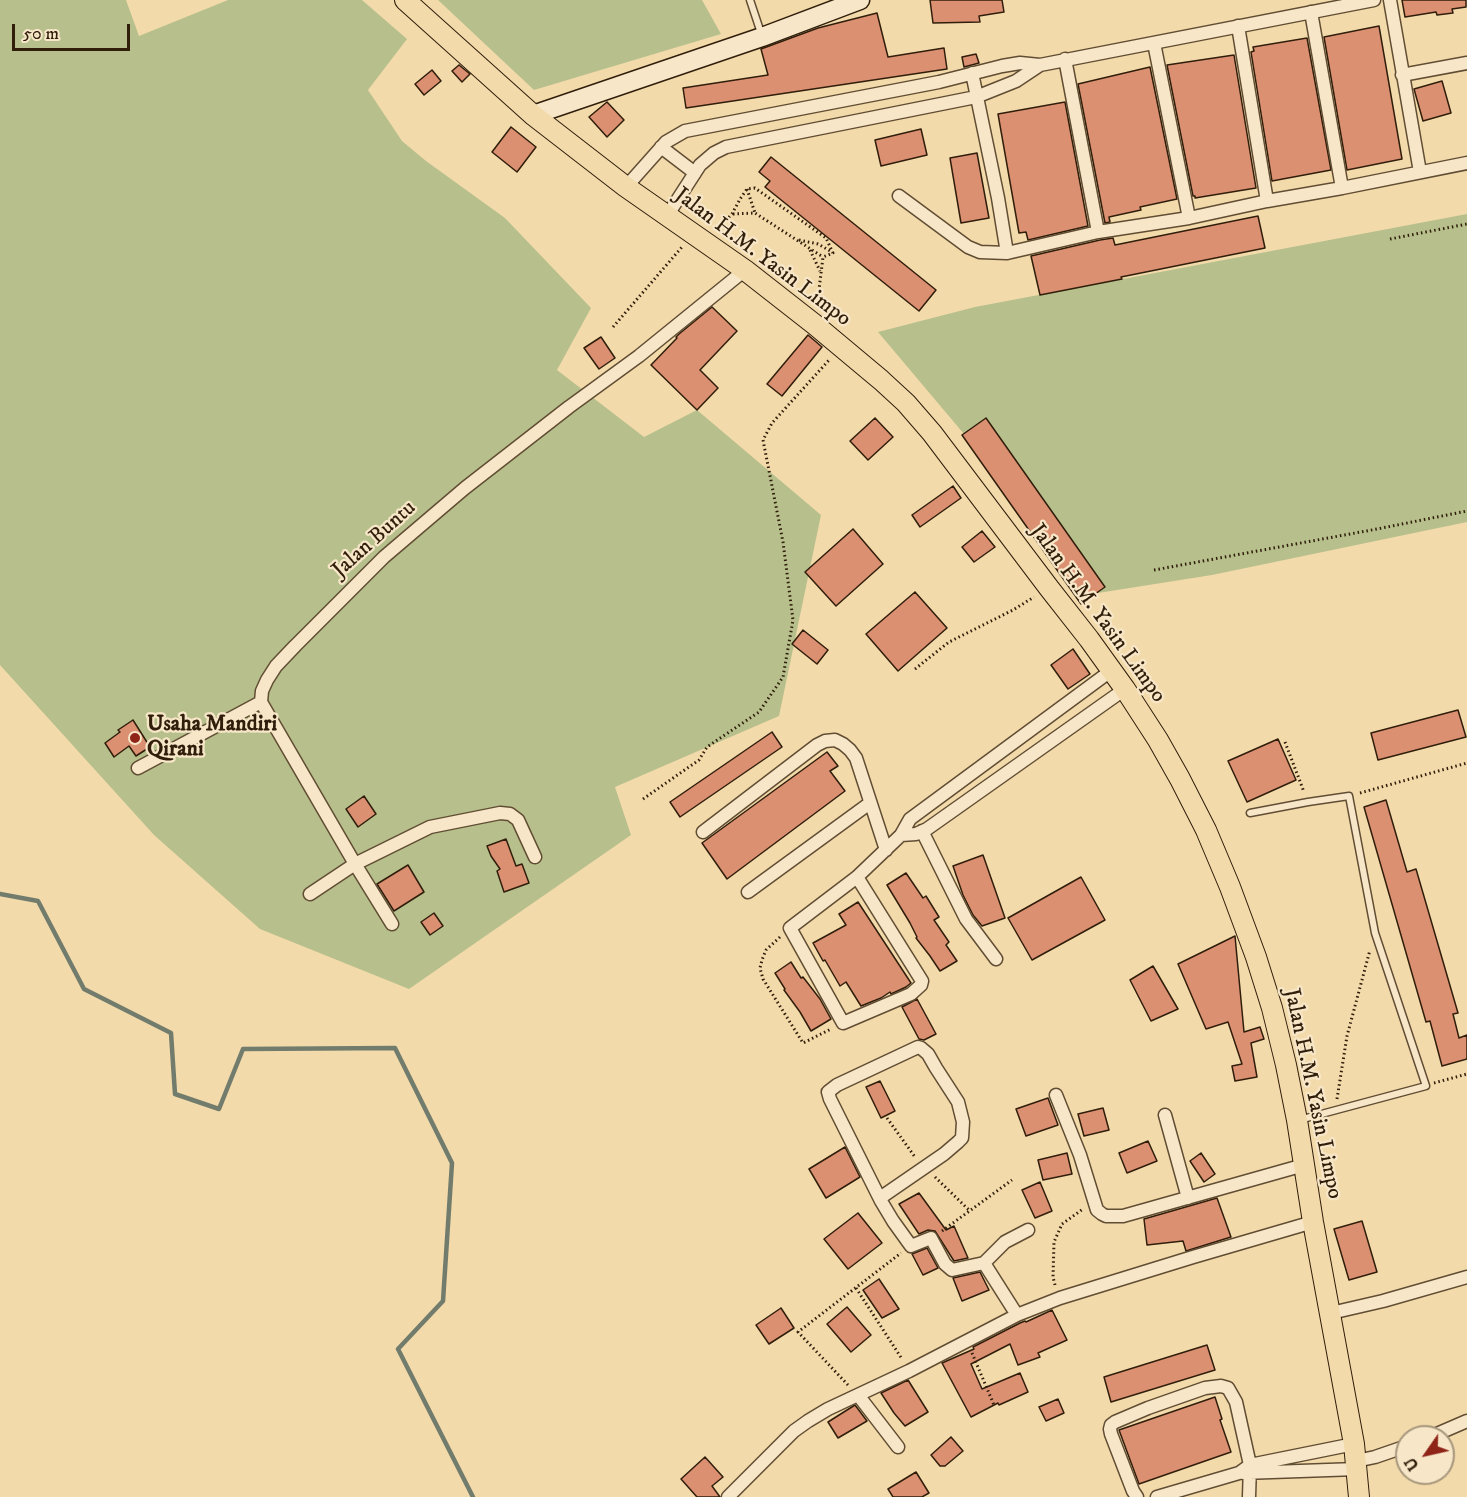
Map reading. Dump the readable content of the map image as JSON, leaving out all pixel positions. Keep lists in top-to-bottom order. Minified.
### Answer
{"streets":{"main road":["Jalan H.M. Yasin Limpo"],"street":["Jalan Buntu"]},"crossings":[["Jalan H.M. Yasin Limpo","Jalan Buntu"]],"places":["Usaha Mandiri Qirani"],"scale_bar":"50 m","north":"bottom left"}
